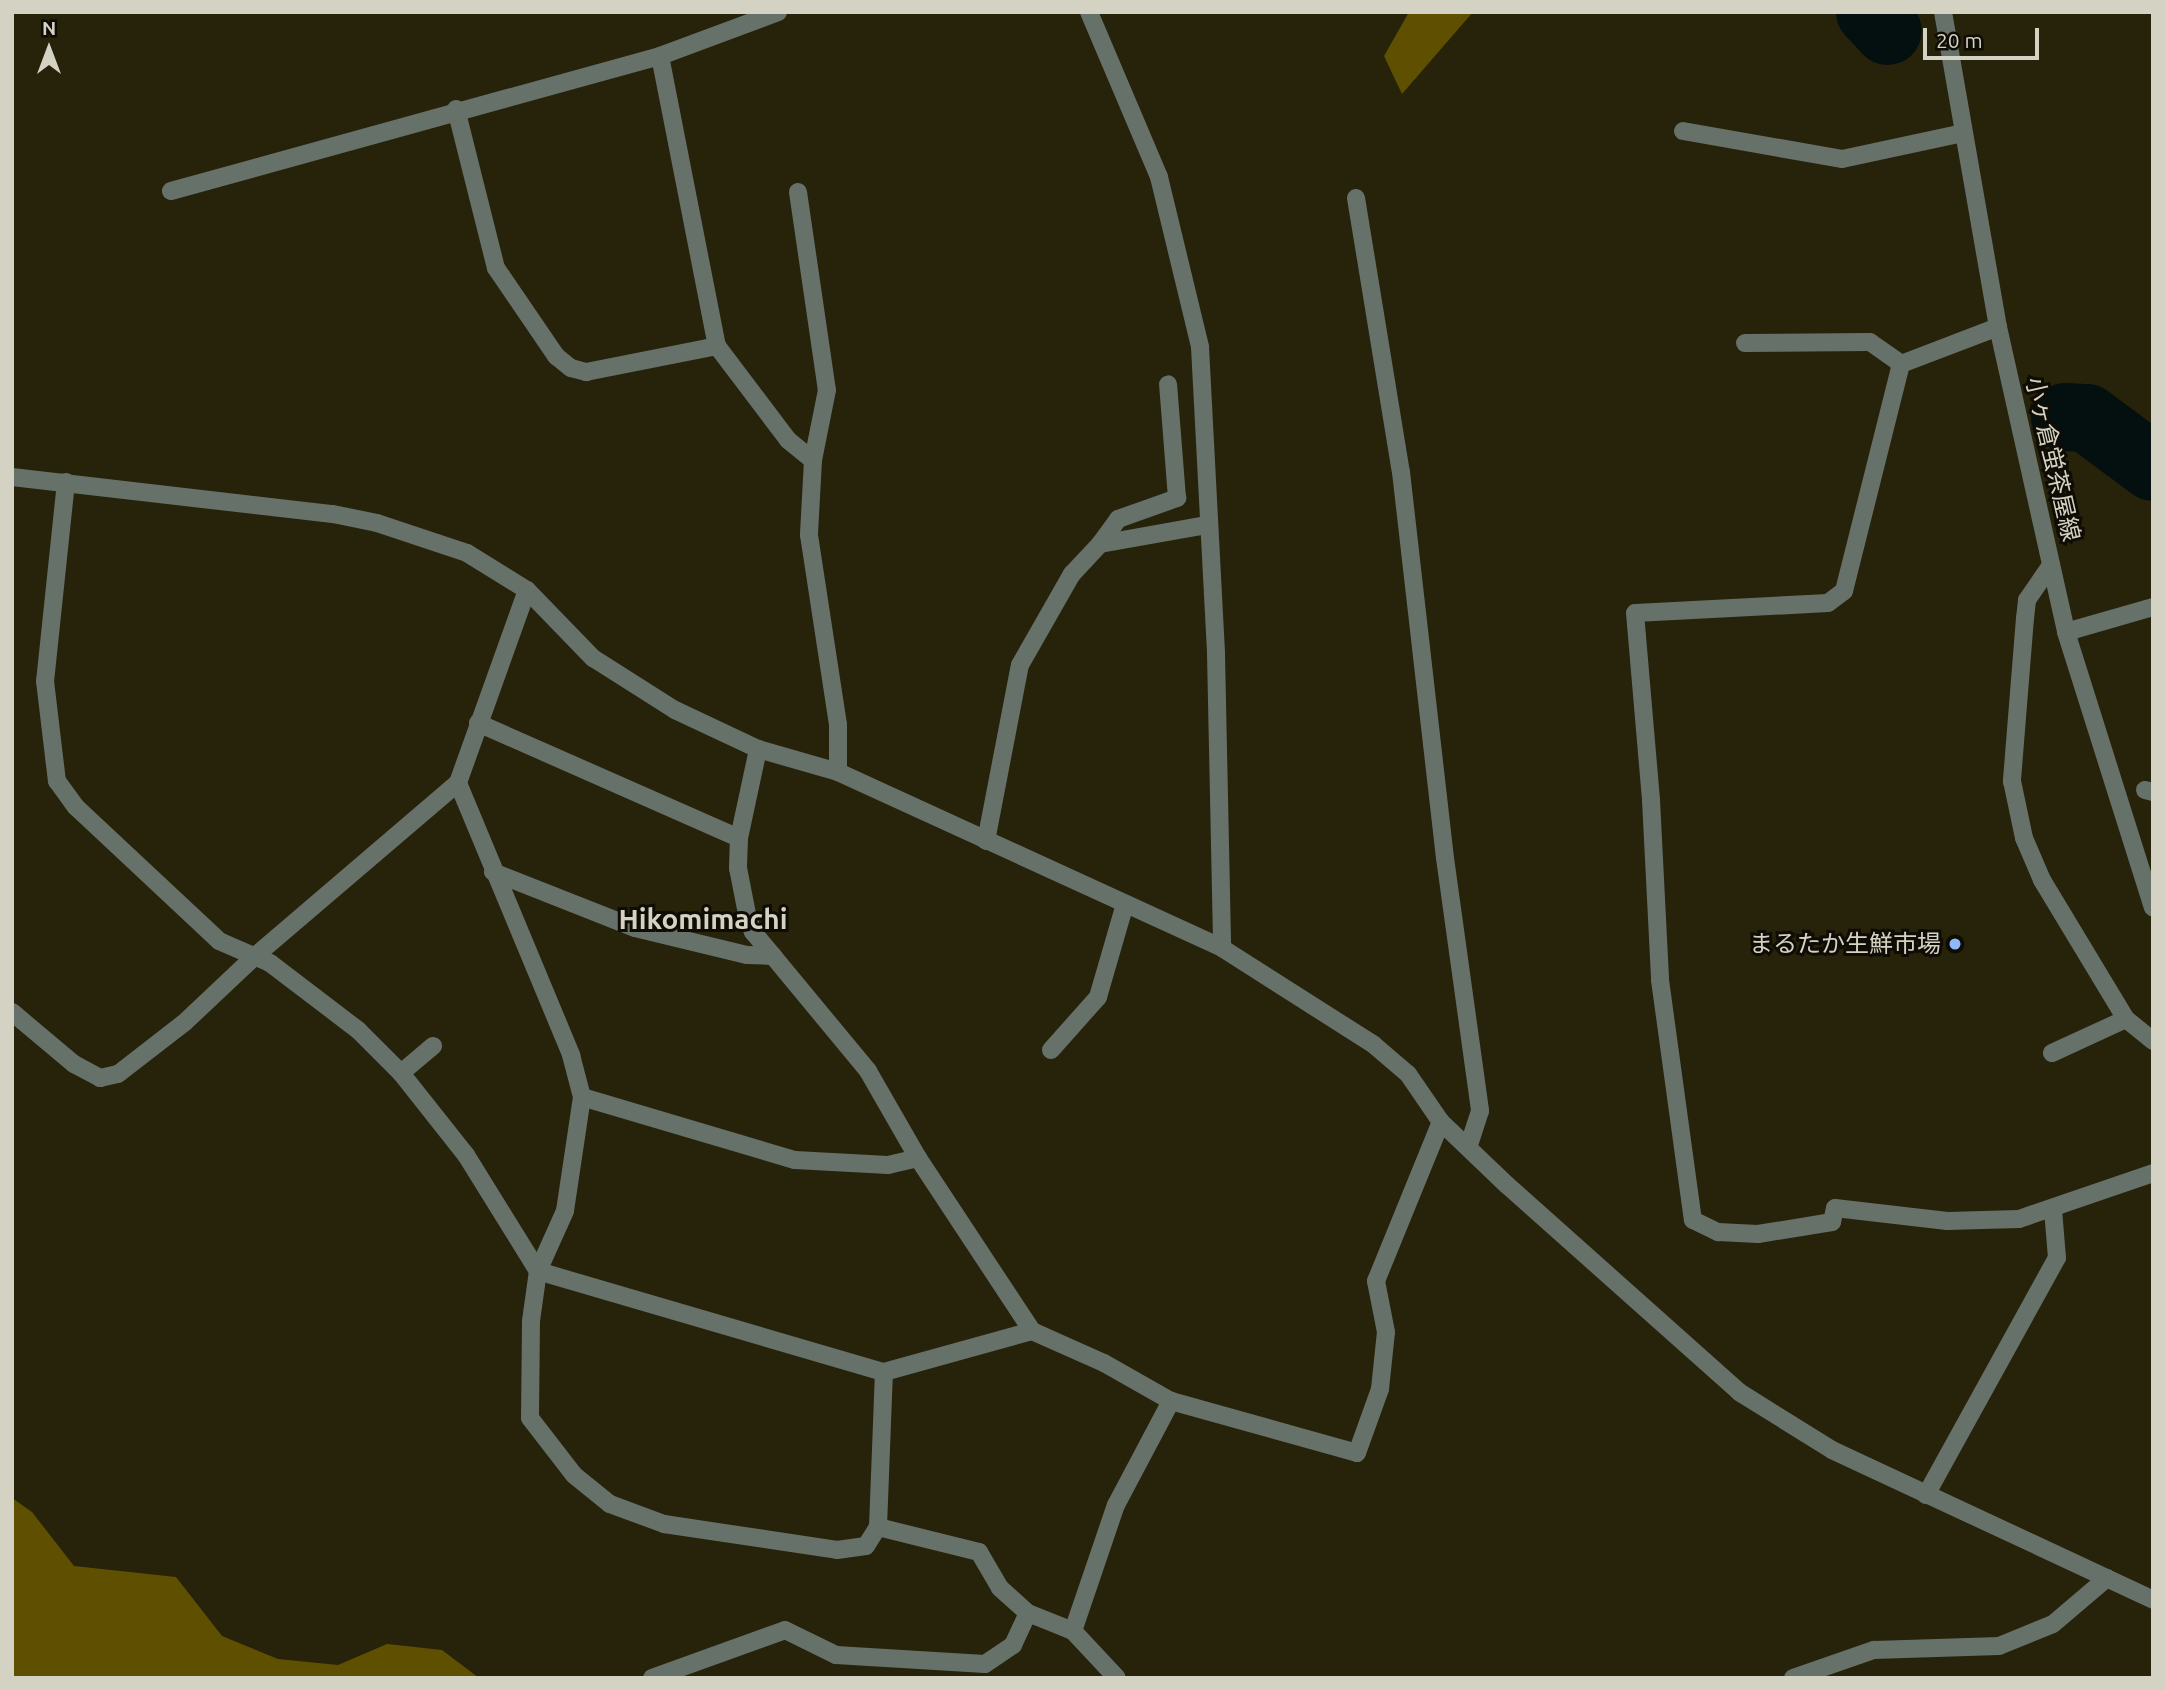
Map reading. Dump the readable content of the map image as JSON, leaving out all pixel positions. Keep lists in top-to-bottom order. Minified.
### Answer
{"streets":{"street":["小ヶ倉蛍茶屋線"]},"districts":["Hikomimachi"],"places":["まるたか生鮮市場"],"scale_bar":"20 m","north":"top"}
